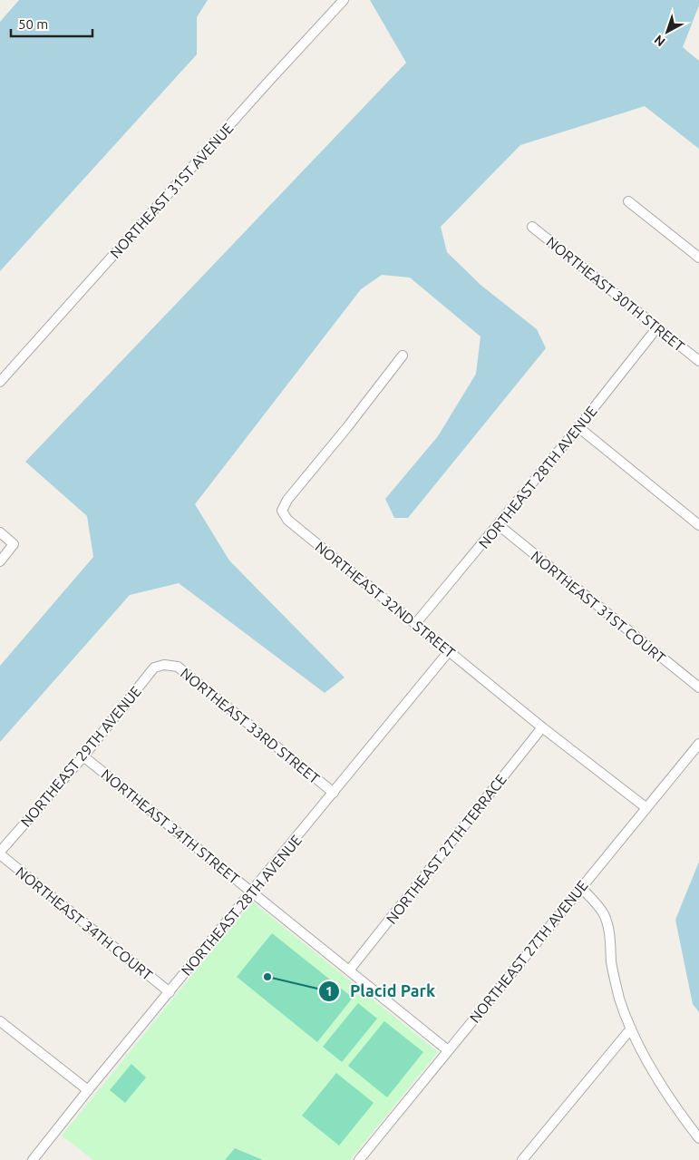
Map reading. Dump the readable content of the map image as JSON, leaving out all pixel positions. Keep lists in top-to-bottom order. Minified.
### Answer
{"streets":{"street":["NORTHEAST 31ST AVENUE","NORTHEAST 30TH STREET","NORTHEAST 28TH AVENUE","NORTHEAST 32ND STREET","NORTHEAST 31ST COURT","NORTHEAST 33RD STREET","NORTHEAST 29TH AVENUE","NORTHEAST 34TH STREET","NORTHEAST 27TH TERRACE","NORTHEAST 34TH COURT","NORTHEAST 27TH AVENUE"]},"crossings":[["NORTHEAST 30TH STREET","NORTHEAST 28TH AVENUE"],["NORTHEAST 28TH AVENUE","NORTHEAST 32ND STREET"],["NORTHEAST 28TH AVENUE","NORTHEAST 31ST COURT"],["NORTHEAST 28TH AVENUE","NORTHEAST 33RD STREET"],["NORTHEAST 28TH AVENUE","NORTHEAST 34TH STREET"],["NORTHEAST 28TH AVENUE","NORTHEAST 34TH COURT"],["NORTHEAST 32ND STREET","NORTHEAST 27TH TERRACE"],["NORTHEAST 32ND STREET","NORTHEAST 27TH AVENUE"],["NORTHEAST 33RD STREET","NORTHEAST 29TH AVENUE"],["NORTHEAST 29TH AVENUE","NORTHEAST 34TH STREET"],["NORTHEAST 29TH AVENUE","NORTHEAST 34TH COURT"],["NORTHEAST 34TH STREET","NORTHEAST 27TH TERRACE"],["NORTHEAST 34TH STREET","NORTHEAST 27TH AVENUE"]],"places":["Placid Park"],"scale_bar":"50 m","north":"bottom left"}
